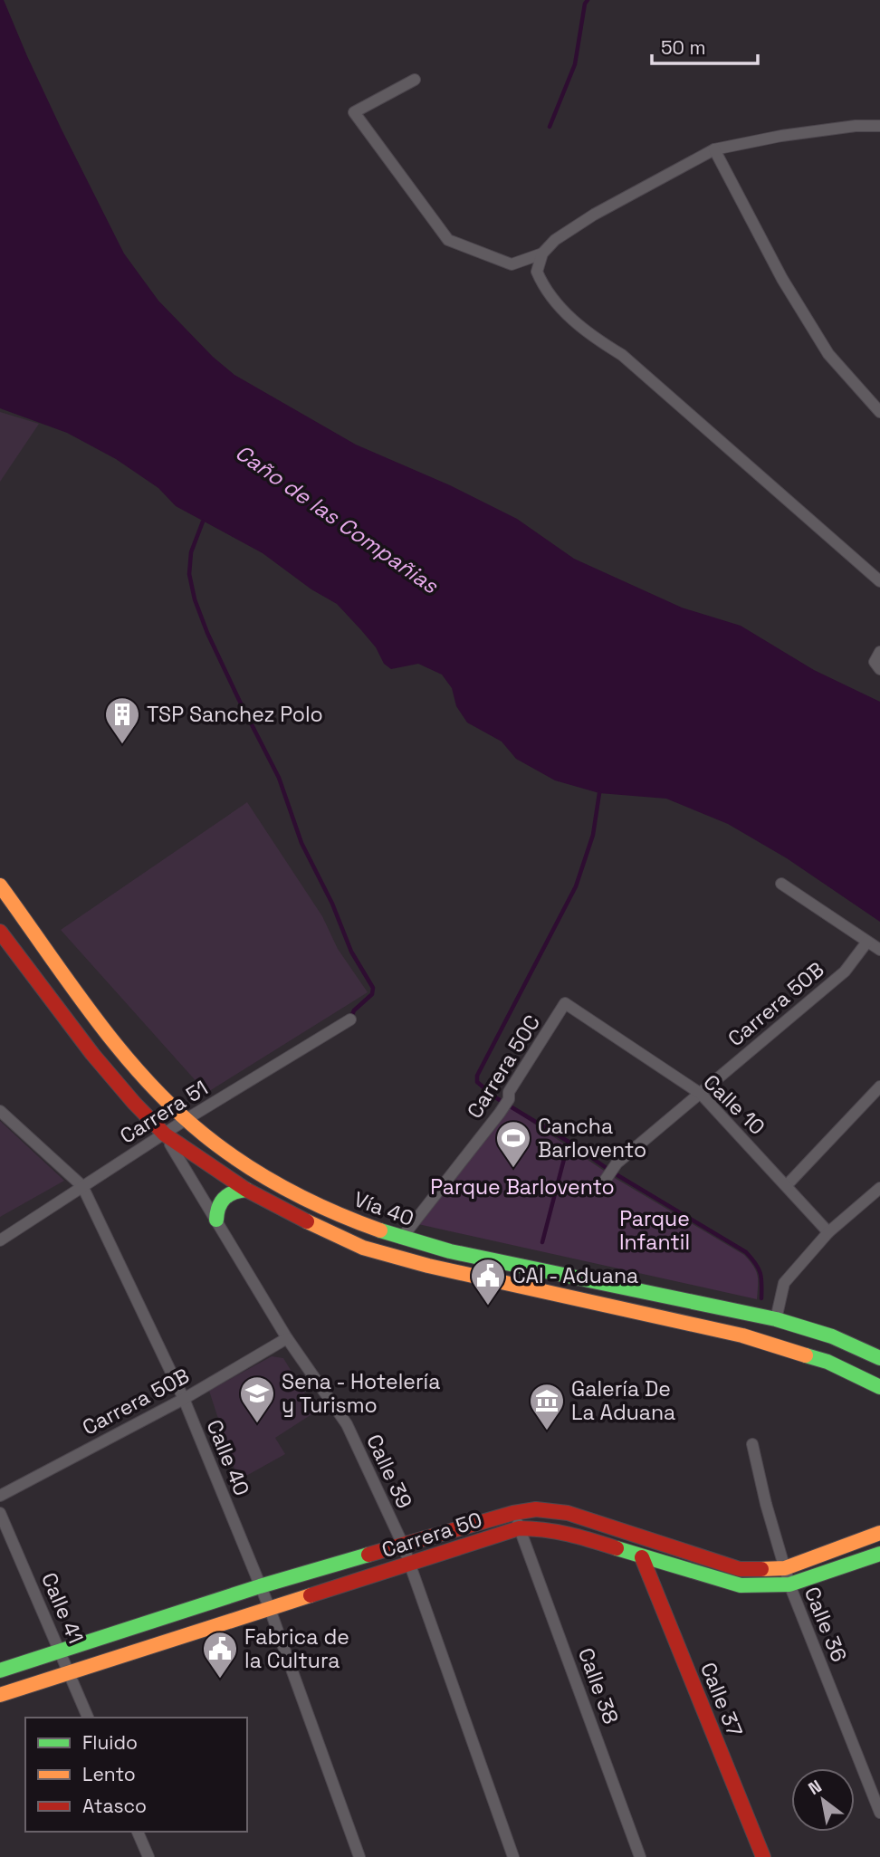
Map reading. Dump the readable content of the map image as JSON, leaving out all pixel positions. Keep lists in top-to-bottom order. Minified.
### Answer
{"streets":{"main road":["Vía 40","Carrera 50","Calle 37"],"street":["Carrera 50B","Carrera 50C","Calle 10","Carrera 51","Calle 40","Calle 39","Calle 41","Calle 36","Calle 38"]},"crossings":[["Carrera 50B","Calle 10"],["Carrera 50B","Calle 40"],["Carrera 50B","Calle 39"],["Carrera 50C","Calle 10"],["Carrera 50C","Vía 40"],["Carrera 51","Vía 40"],["Carrera 51","Calle 40"],["Carrera 51","Calle 39"],["Vía 40","Calle 39"],["Calle 40","Carrera 50"],["Calle 39","Carrera 50"],["Carrera 50","Calle 41"],["Carrera 50","Calle 36"],["Carrera 50","Calle 38"],["Carrera 50","Calle 37"]],"water":["Caño de las Compañias"],"parks":["Parque Barlovento","Parque Infantil"],"places":{"building":["TSP Sanchez Polo"],"sports":["Cancha Barlovento"],"public building":["CAI - Aduana","Fabrica de la Cultura"],"school or university":["Sena - Hotelería y Turismo"],"museum":["Galería De La Aduana"]},"legend":["Fluido","Lento","Atasco"],"scale_bar":"50 m","north":"top left"}
